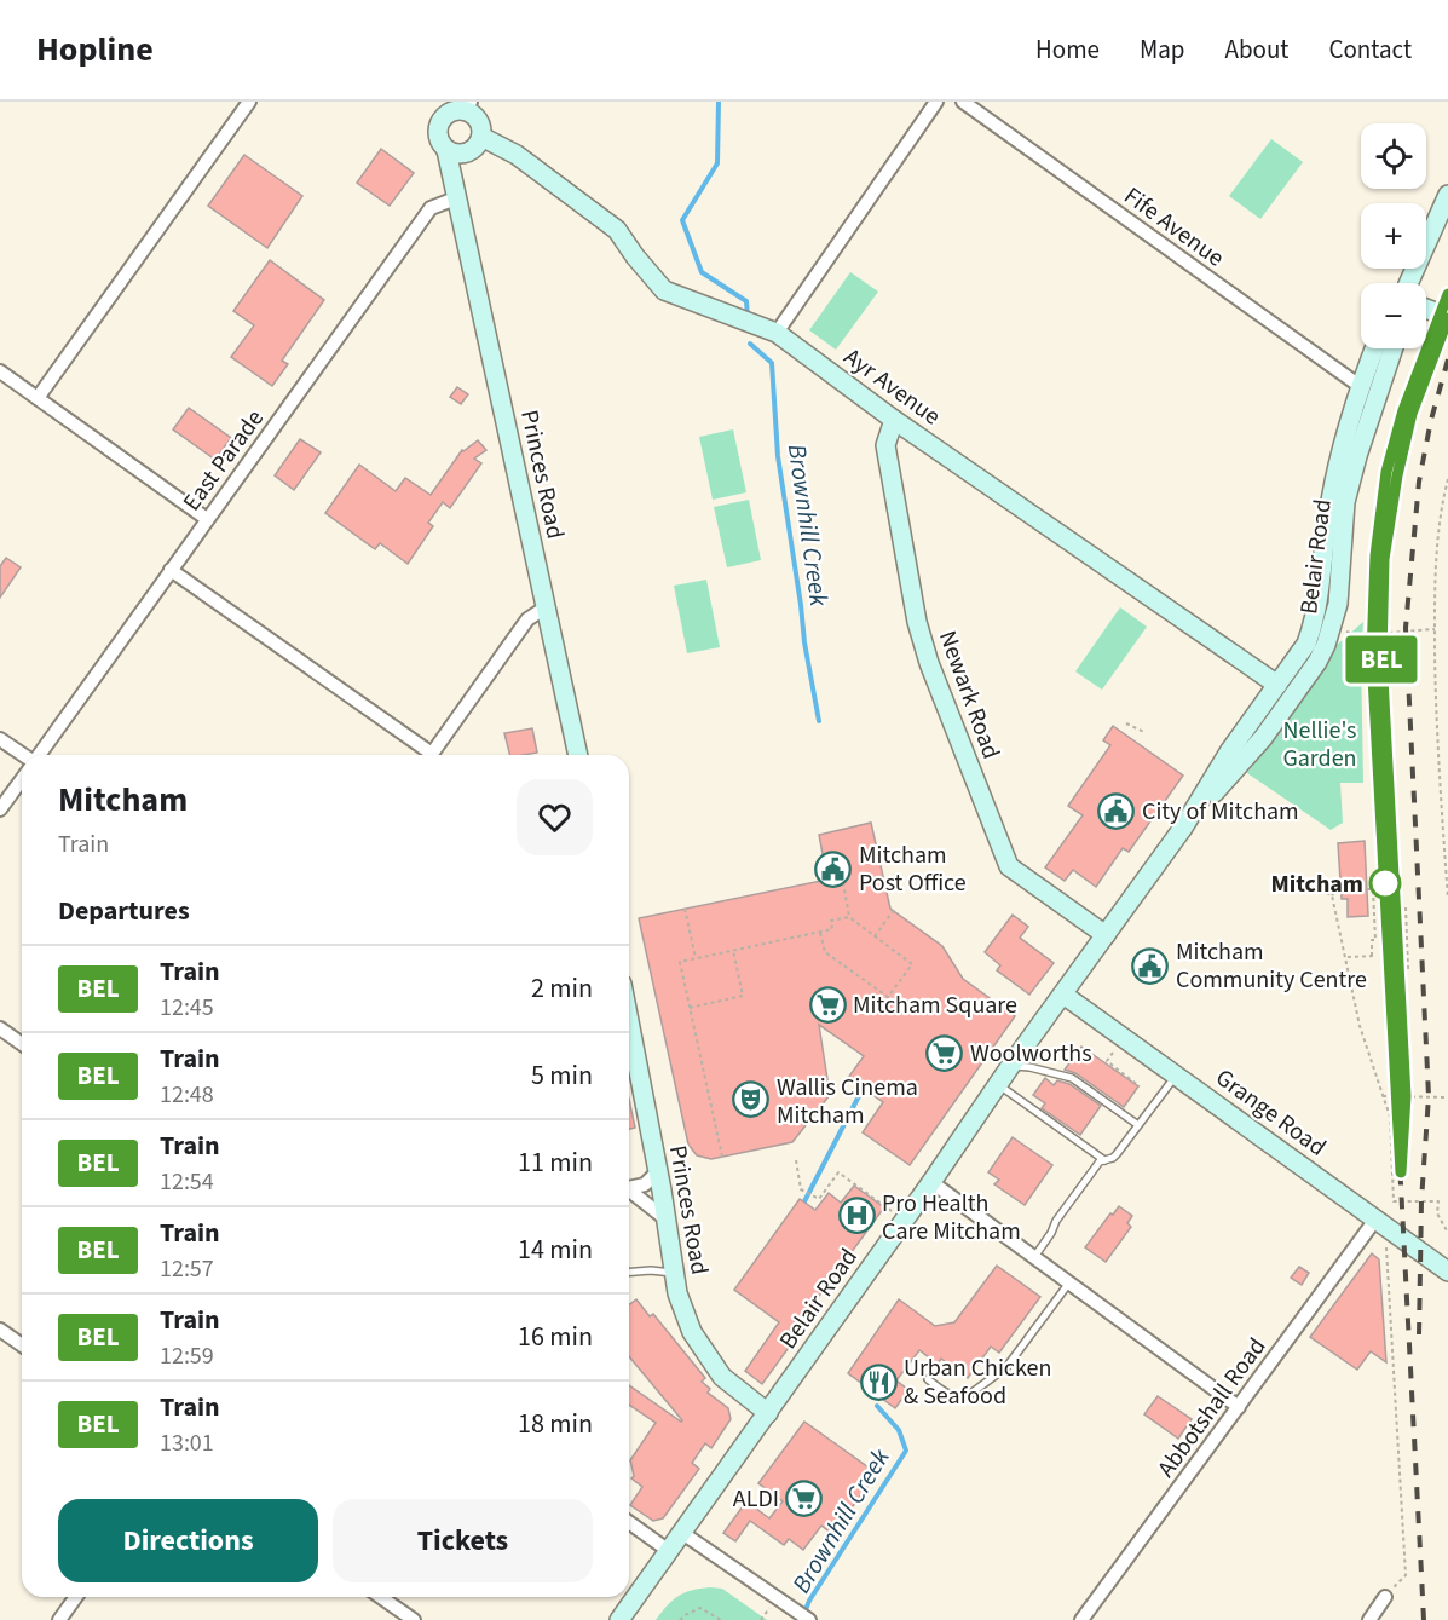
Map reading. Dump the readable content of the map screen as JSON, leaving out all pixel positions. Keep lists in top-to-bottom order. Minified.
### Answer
{"streets":{"street":["Fife Avenue","Ayr Avenue","East Parade","Princes Road","Belair Road","Newark Road","Grange Road","Abbotshall Road"]},"crossings":[["Fife Avenue","Belair Road"],["Ayr Avenue","Princes Road"],["Ayr Avenue","Belair Road"],["Ayr Avenue","Newark Road"],["East Parade","Princes Road"],["Princes Road","Belair Road"],["Belair Road","Newark Road"],["Belair Road","Grange Road"],["Grange Road","Abbotshall Road"]],"water":["Brownhill Creek"],"parks":["Nellie's Garden"],"places":{"public building":["City of Mitcham","Mitcham Post Office","Mitcham Community Centre"],"other":["Mitcham"],"supermarket":["Mitcham Square","Woolworths","ALDI"],"theatre":["Wallis Cinema Mitcham"],"hospital":["Pro Health Care Mitcham"],"restaurant":["Urban Chicken & Seafood"]},"page":{"header":"Hopline","nav":["Home","Map","About","Contact"],"on_map":"BEL","map_buttons":["+","−"],"heading":[["Mitcham","Train"],"Departures"],"list":[{"mark":"BEL","name":"Train","note":"12:45","value":"2 min"},{"mark":"BEL","name":"Train","note":"12:48","value":"5 min"},{"mark":"BEL","name":"Train","note":"12:54","value":"11 min"},{"mark":"BEL","name":"Train","note":"12:57","value":"14 min"},{"mark":"BEL","name":"Train","note":"12:59","value":"16 min"},{"mark":"BEL","name":"Train","note":"13:01","value":"18 min"}],"buttons":["Directions","Tickets"]}}
